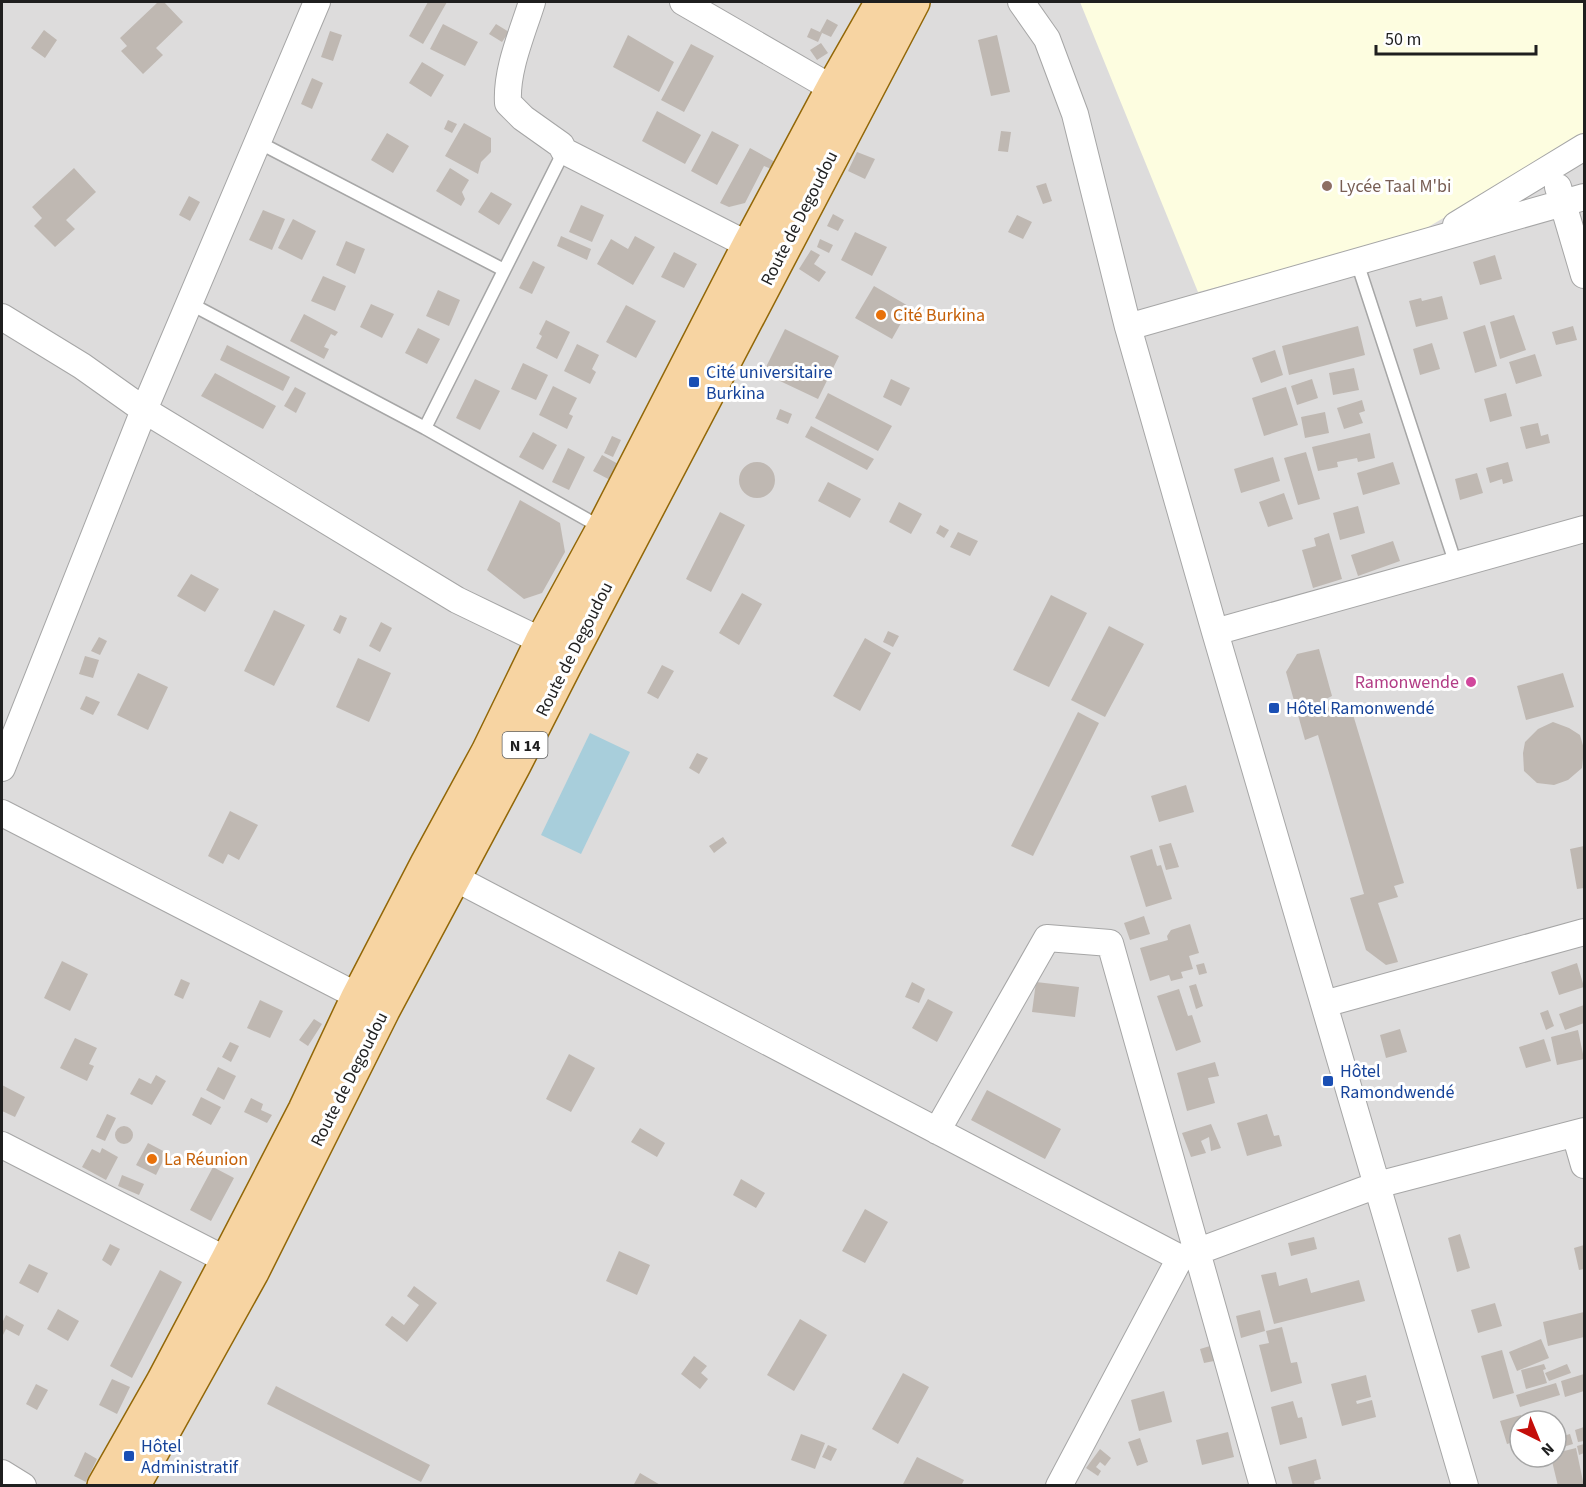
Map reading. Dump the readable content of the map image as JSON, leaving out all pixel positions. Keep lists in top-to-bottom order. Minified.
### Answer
{"streets":{"main road":["Route de Degoudou","N 14"]},"places":{"other":["Lycée Taal M'bi","Cité Burkina","Ramonwende","La Réunion"],"transit":["Cité universitaire Burkina","Hôtel Ramonwendé","Hôtel Ramondwendé","Hôtel Administratif"]},"scale_bar":"50 m","north":"bottom right"}
